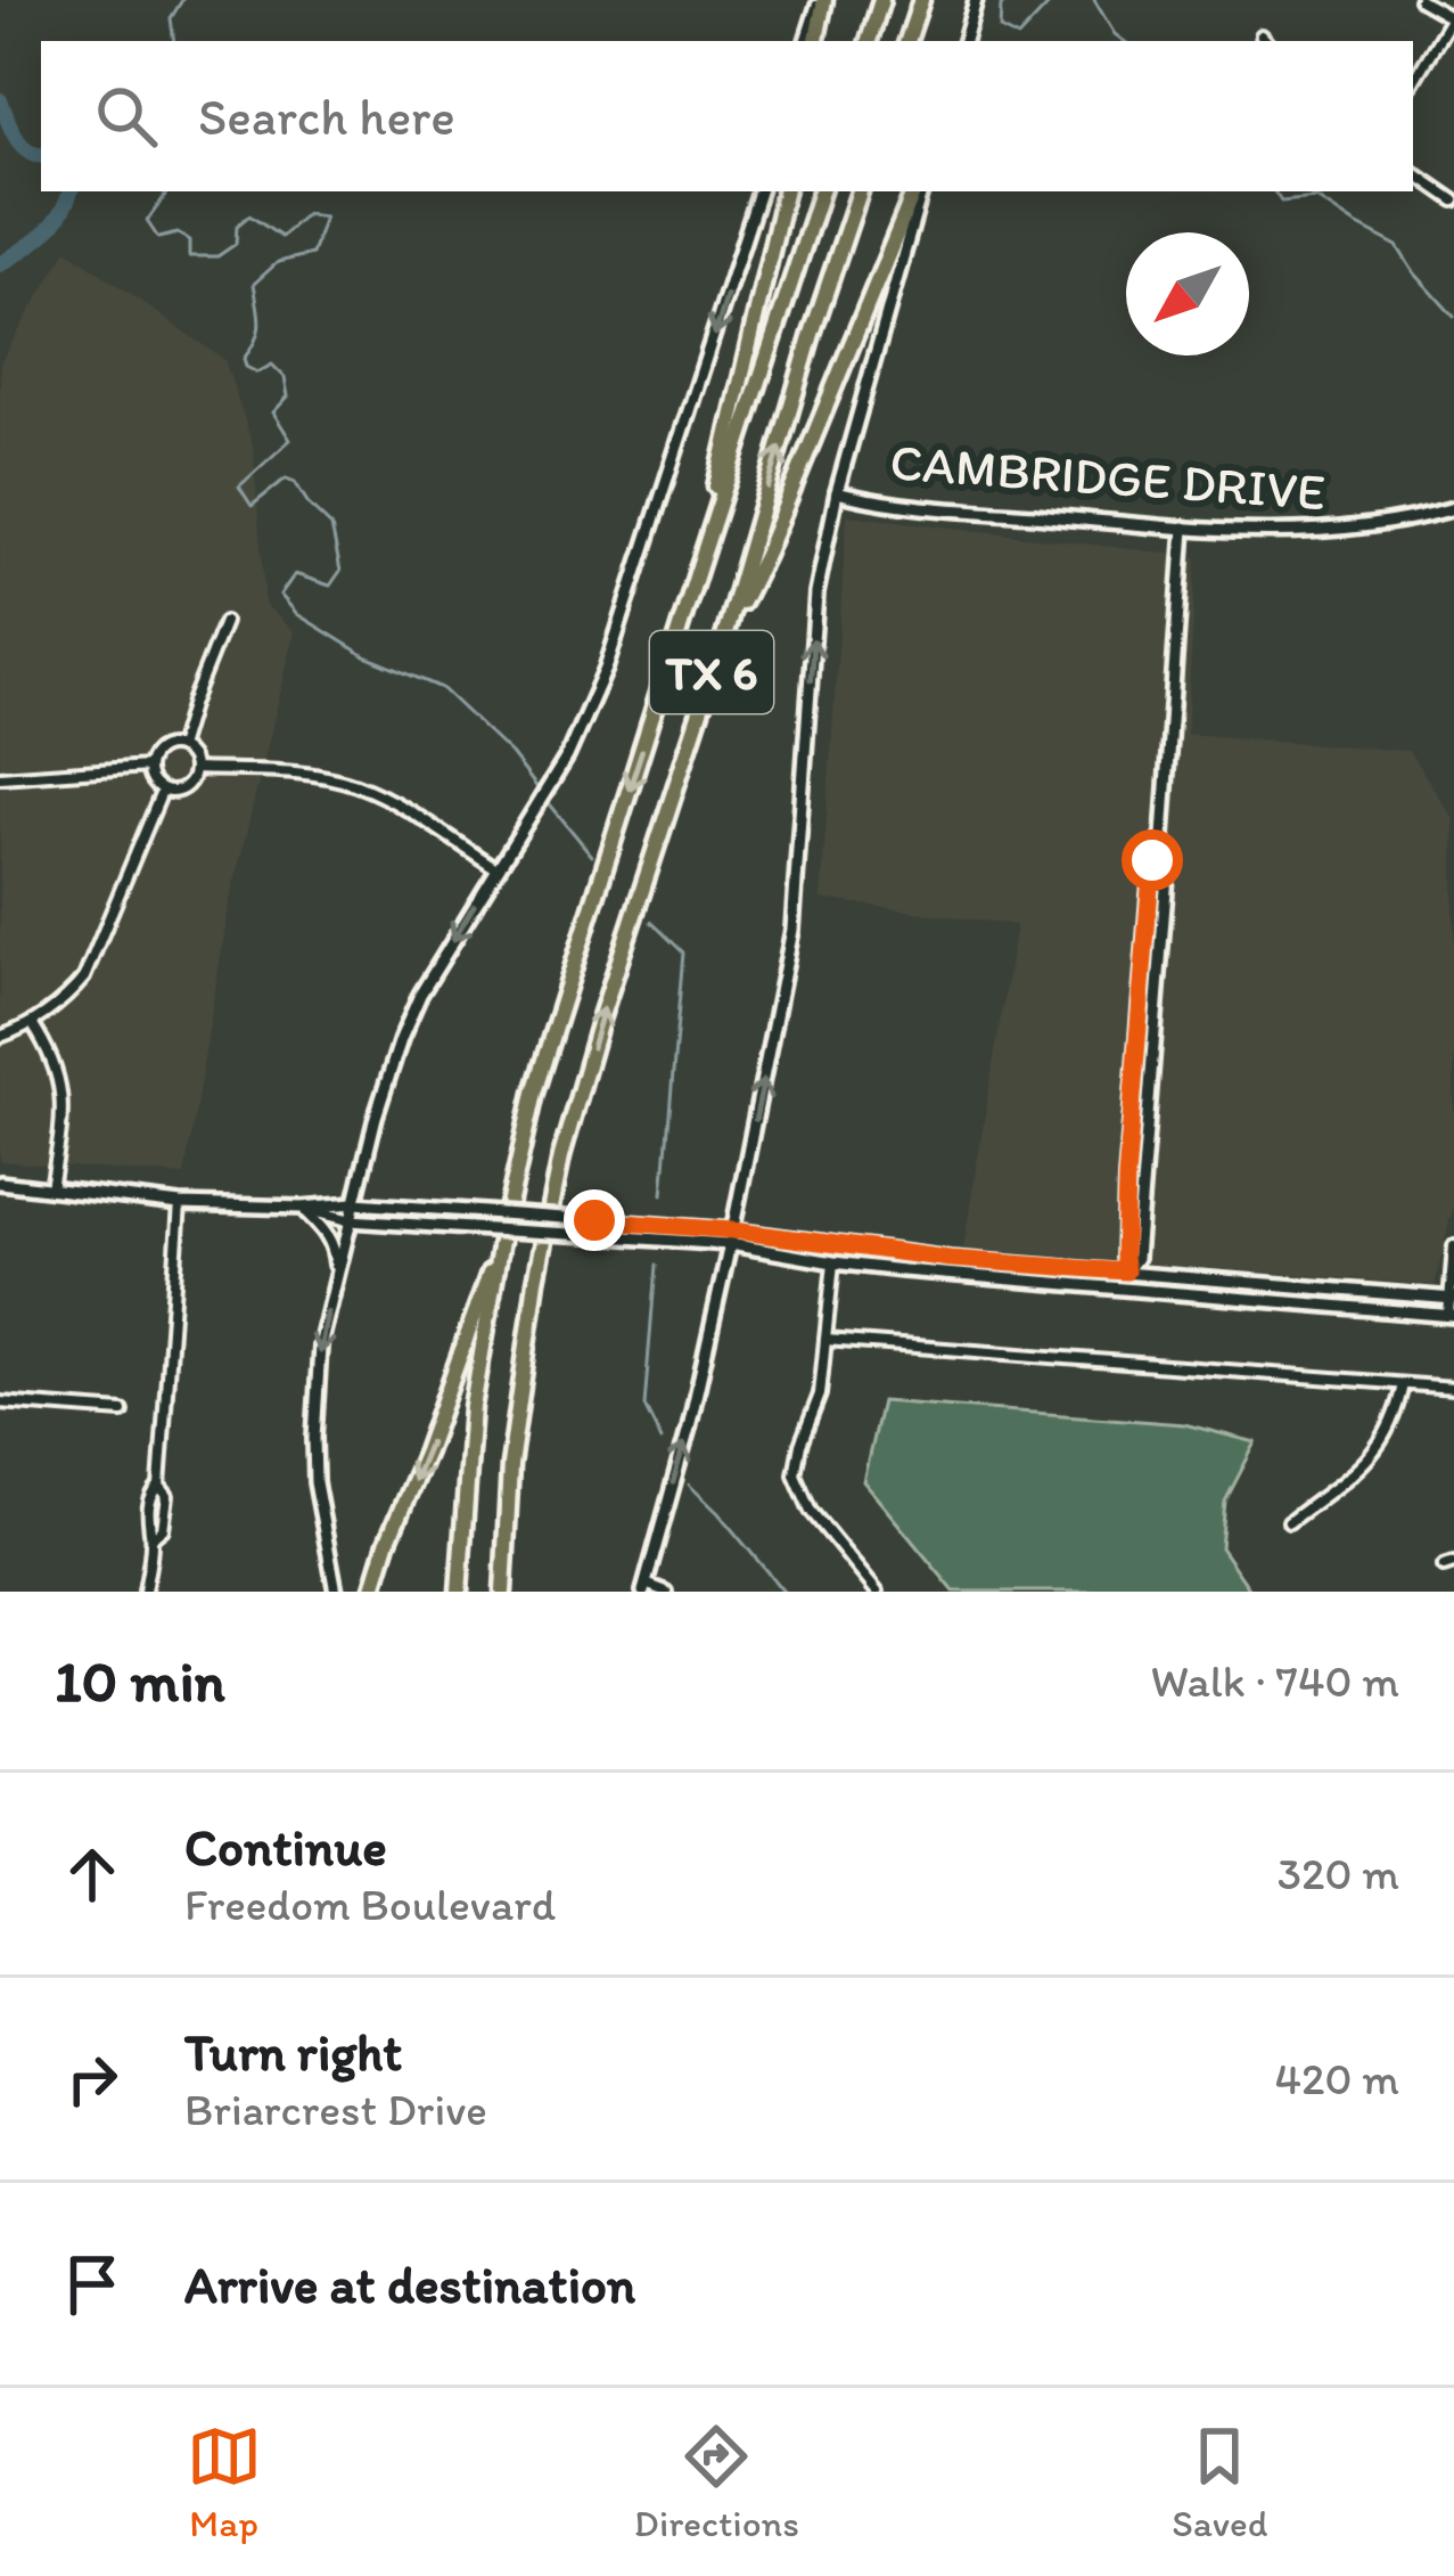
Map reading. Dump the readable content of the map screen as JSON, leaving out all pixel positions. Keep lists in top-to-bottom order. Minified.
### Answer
{"streets":{"highway":["TX 6"],"main road":["CAMBRIDGE DRIVE"]},"north":"bottom left","page":{"search":"Search here","heading":["10 min","Walk · 740 m"],"list":[["Continue","Freedom Boulevard","320 m"],["Turn right","Briarcrest Drive","420 m"],"Arrive at destination"],"nav":["Map","Directions","Saved"]}}
